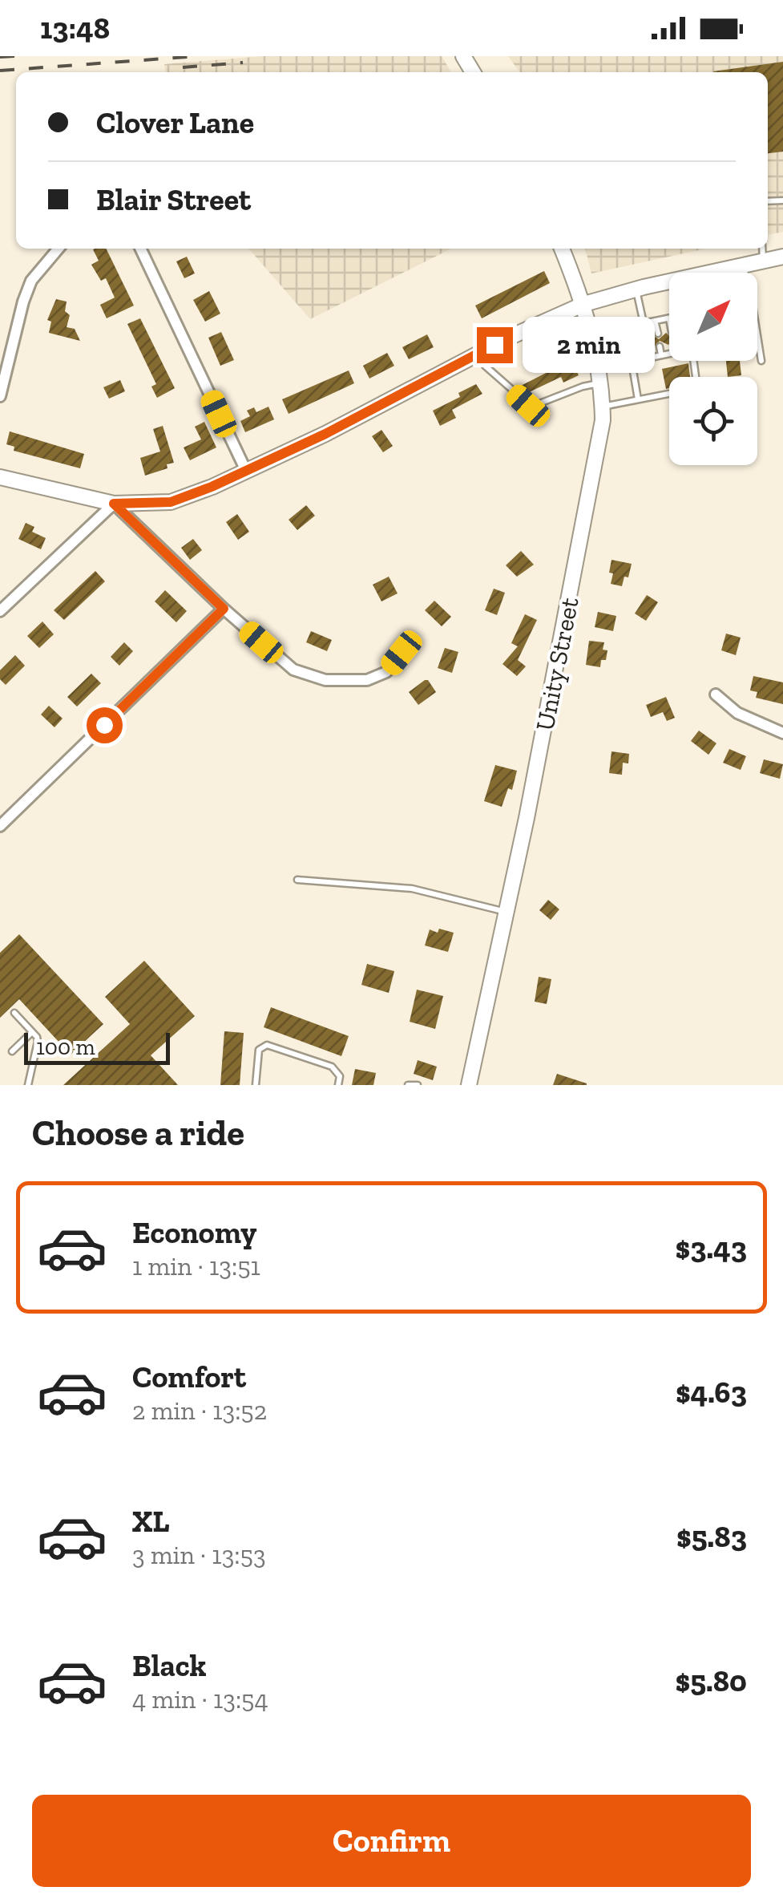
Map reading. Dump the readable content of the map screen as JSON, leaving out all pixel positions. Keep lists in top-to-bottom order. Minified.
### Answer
{"streets":{"street":["Unity Street"]},"scale_bar":"100 m","north":"top right","page":{"status":"13:48","banner":["Clover Lane","Blair Street"],"bubble":"2 min","scale":"100 m","heading":"Choose a ride","list":[{"name":"Economy","note":"1 min · 13:51","value":"$3.43"},{"name":"Comfort","note":"2 min · 13:52","value":"$4.63"},{"name":"XL","note":"3 min · 13:53","value":"$5.83"},{"name":"Black","note":"4 min · 13:54","value":"$5.80"}],"buttons":"Confirm"}}
